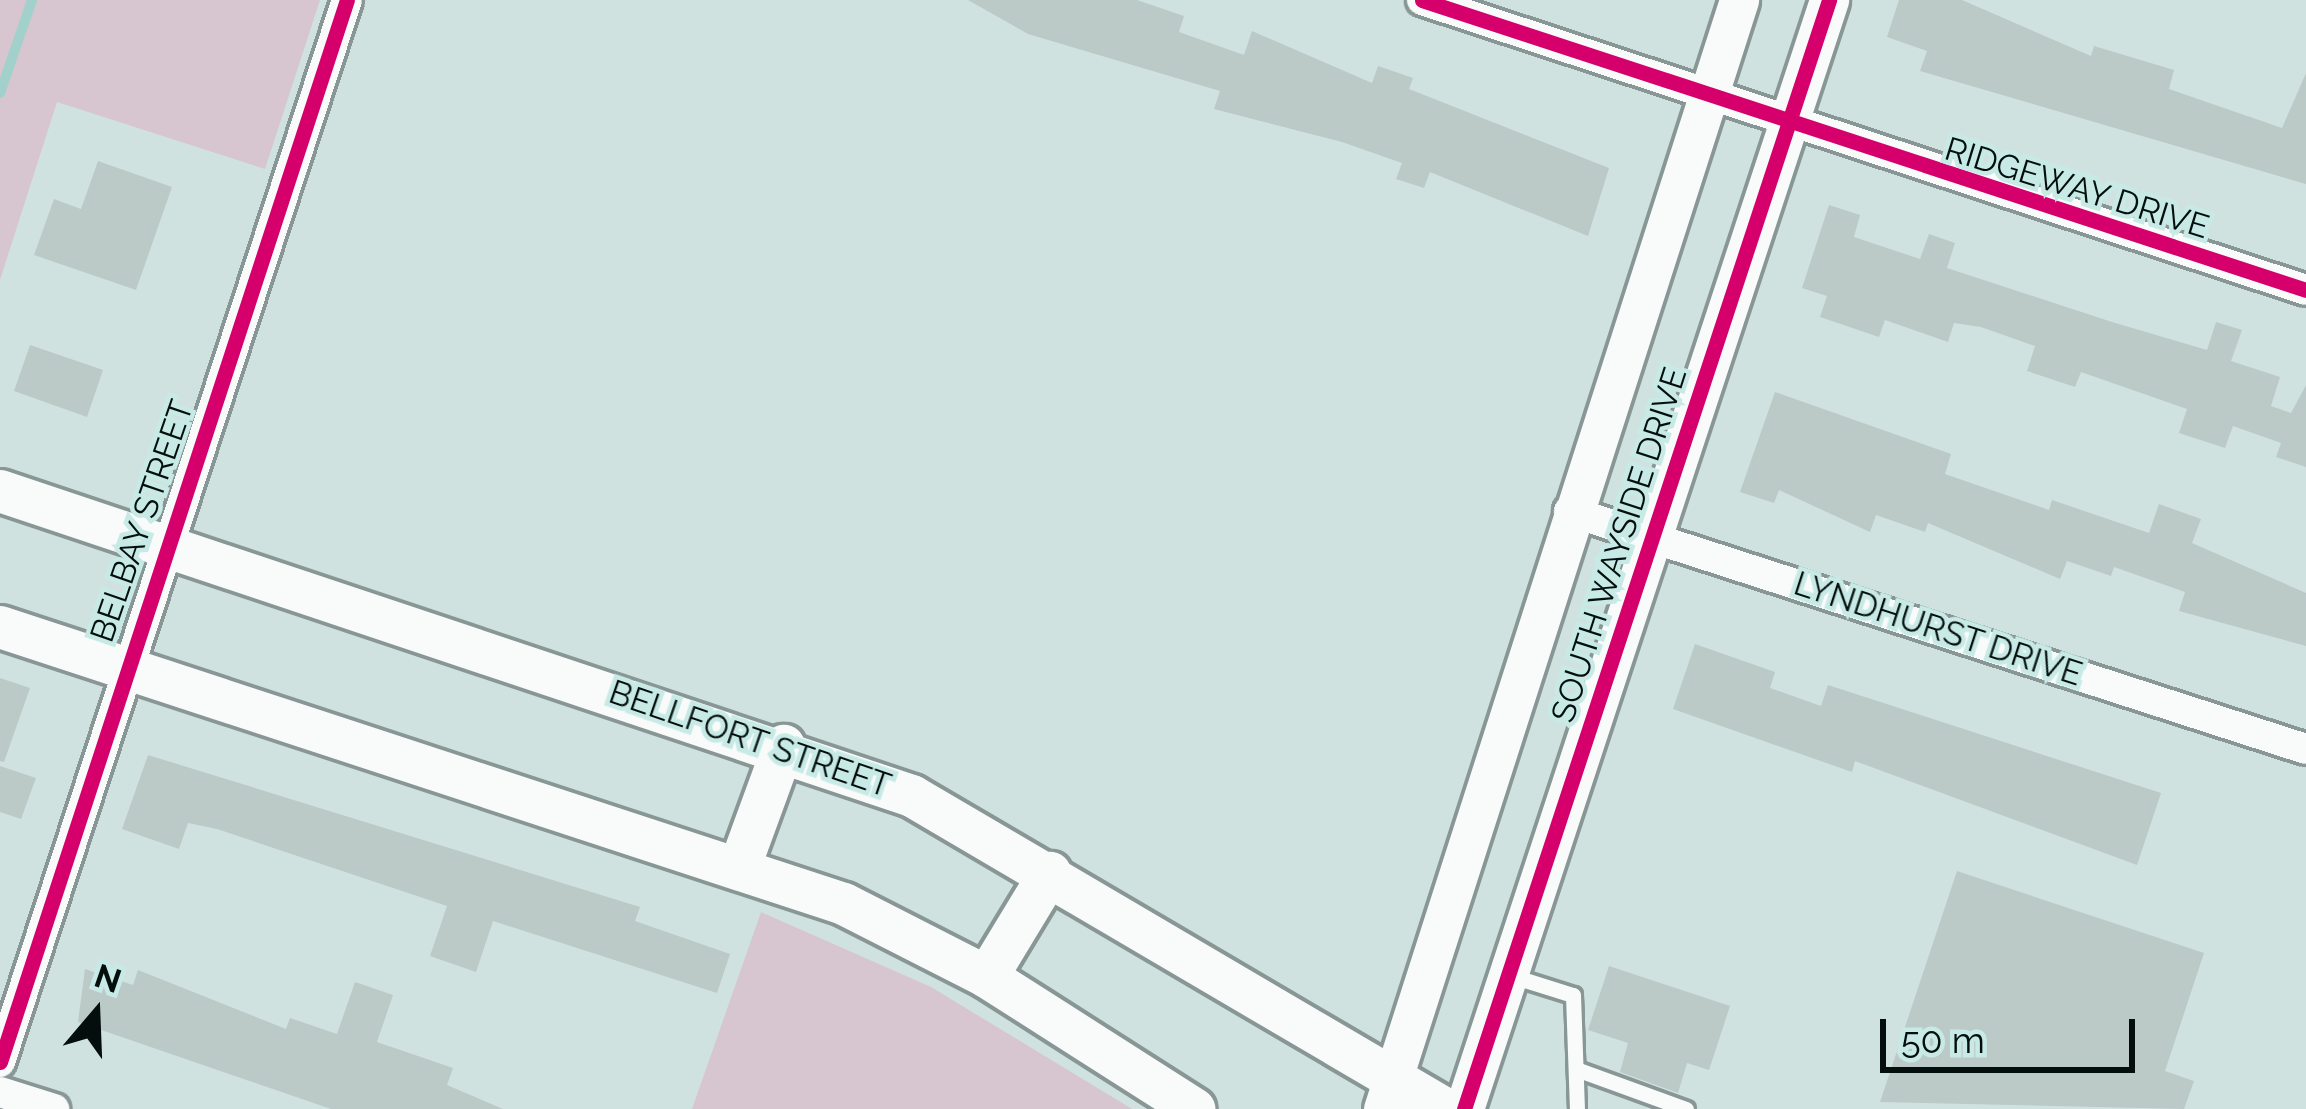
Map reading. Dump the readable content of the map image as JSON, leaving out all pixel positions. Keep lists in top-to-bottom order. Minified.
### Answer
{"streets":{"main road":["BELLFORT STREET"],"street":["RIDGEWAY DRIVE","BELBAY STREET","SOUTH WAYSIDE DRIVE","LYNDHURST DRIVE"]},"crossings":[["RIDGEWAY DRIVE","SOUTH WAYSIDE DRIVE"],["BELBAY STREET","BELLFORT STREET"],["SOUTH WAYSIDE DRIVE","LYNDHURST DRIVE"],["SOUTH WAYSIDE DRIVE","BELLFORT STREET"]],"scale_bar":"50 m","north":"top"}
